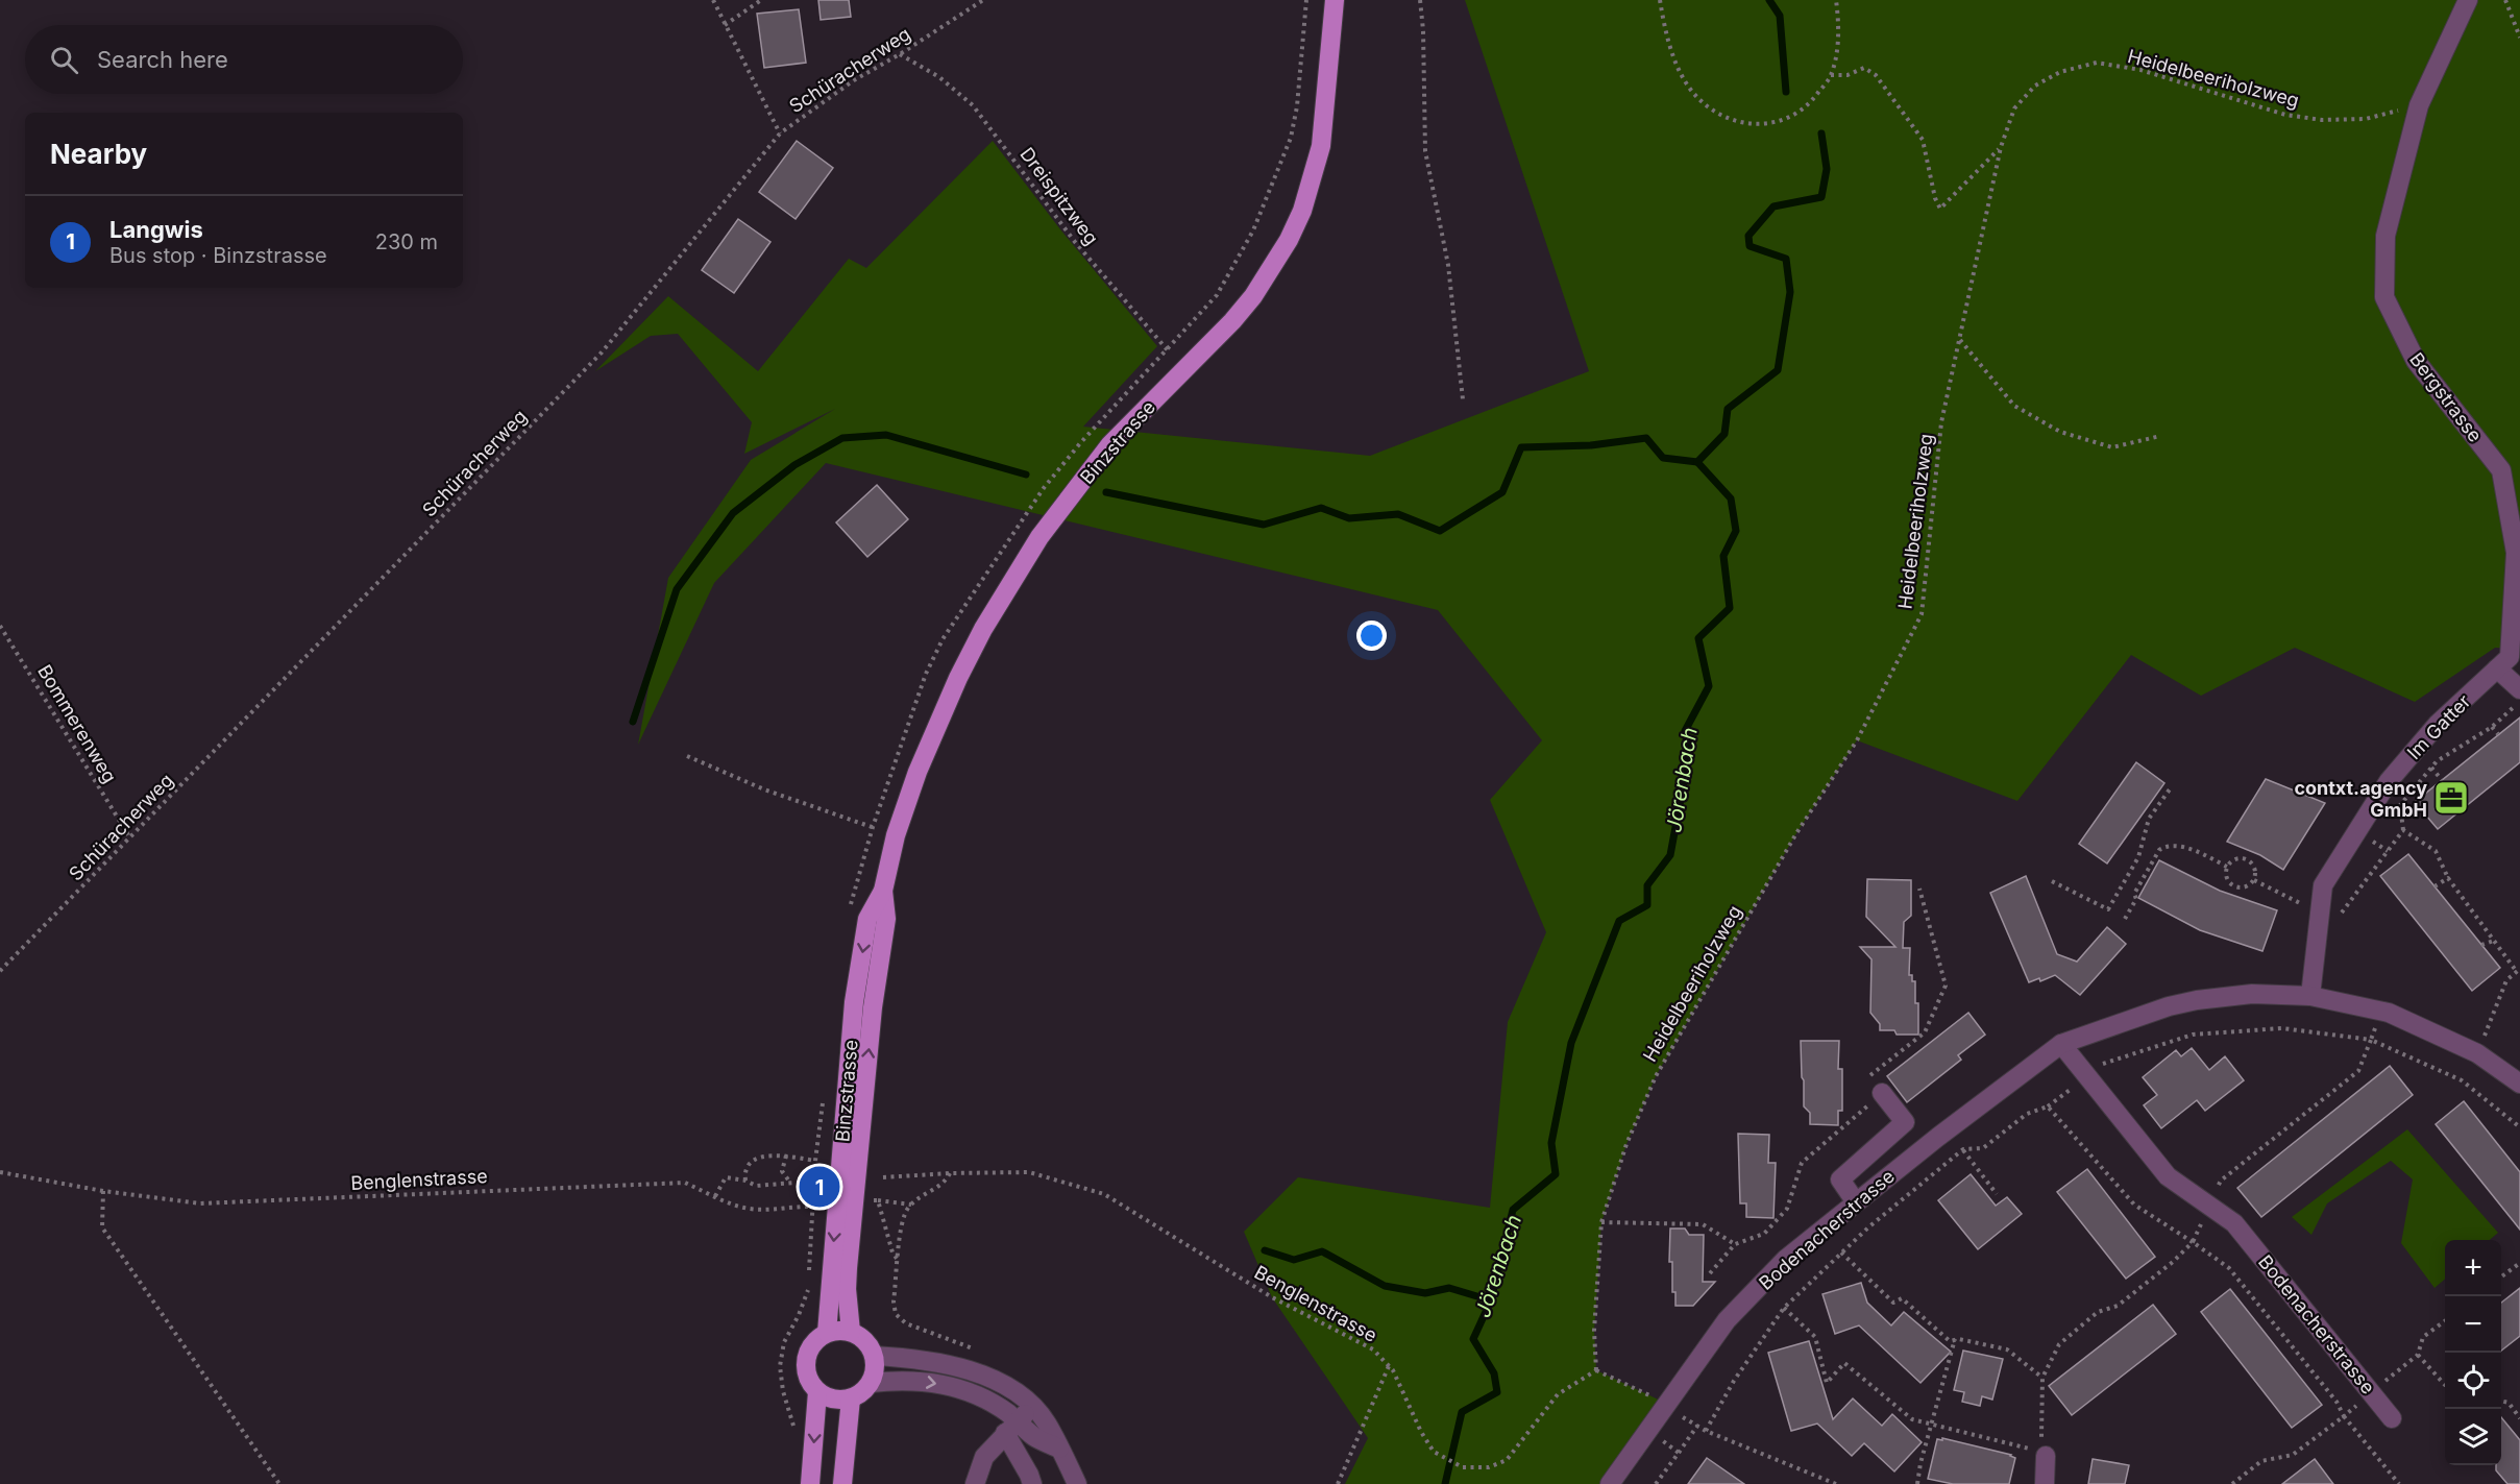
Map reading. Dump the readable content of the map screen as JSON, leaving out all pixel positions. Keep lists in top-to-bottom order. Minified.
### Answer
{"streets":{"main road":["Binzstrasse"],"street":["Bergstrasse","Im Gatter","Bodenacherstrasse"],"path":["Schüracherweg","Heidelbeeriholzweg","Dreispitzweg","Bommerenweg","Benglenstrasse"]},"crossings":[["Schüracherweg","Dreispitzweg"],["Schüracherweg","Bommerenweg"],["Heidelbeeriholzweg","Bergstrasse"],["Heidelbeeriholzweg","Benglenstrasse"],["Dreispitzweg","Binzstrasse"],["Bergstrasse","Im Gatter"],["Binzstrasse","Benglenstrasse"],["Im Gatter","Bodenacherstrasse"]],"water":["Jörenbach"],"places":{"office":["contxt.agency GmbH"]},"page":{"search":"Search here","heading":"Nearby","list":[{"mark":"1","name":"Langwis","note":"Bus stop · Binzstrasse","value":"230 m"}],"pins":"1","map_buttons":["+","−"]}}
